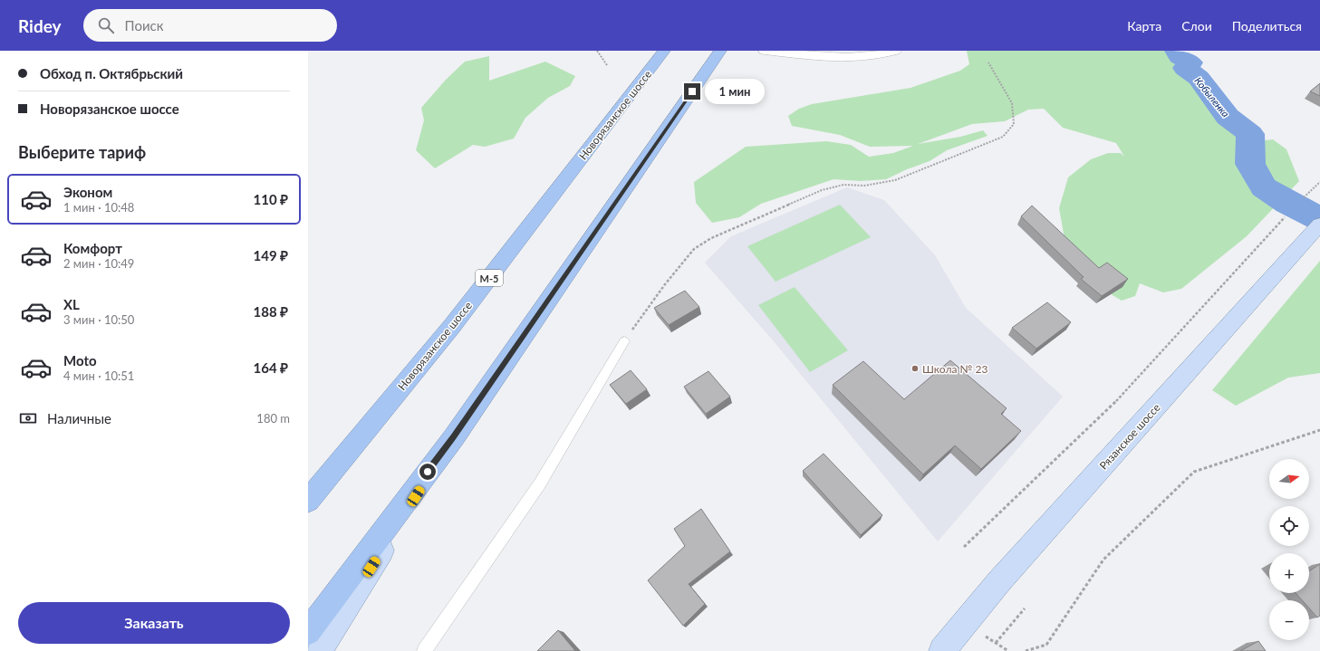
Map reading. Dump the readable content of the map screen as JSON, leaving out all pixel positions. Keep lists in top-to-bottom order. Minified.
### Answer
{"streets":{"highway":["Новорязанское шоссе","М-5"],"main road":["Рязанское шоссе"]},"water":["Кобыленка"],"places":["Школа № 23"],"north":"right","page":{"header":"Ridey","search":"Поиск","nav":["Карта","Слои","Поделиться"],"banner":["Обход п. Октябрьский","Новорязанское шоссе"],"bubble":"1 мин","heading":"Выберите тариф","list":[{"name":"Эконом","note":"1 мин · 10:48","value":"110 ₽"},{"name":"Комфорт","note":"2 мин · 10:49","value":"149 ₽"},{"name":"XL","note":"3 мин · 10:50","value":"188 ₽"},{"name":"Moto","note":"4 мин · 10:51","value":"164 ₽"}],"pay":["Наличные","180 m"],"map_buttons":["+","−"],"buttons":"Заказать"}}
